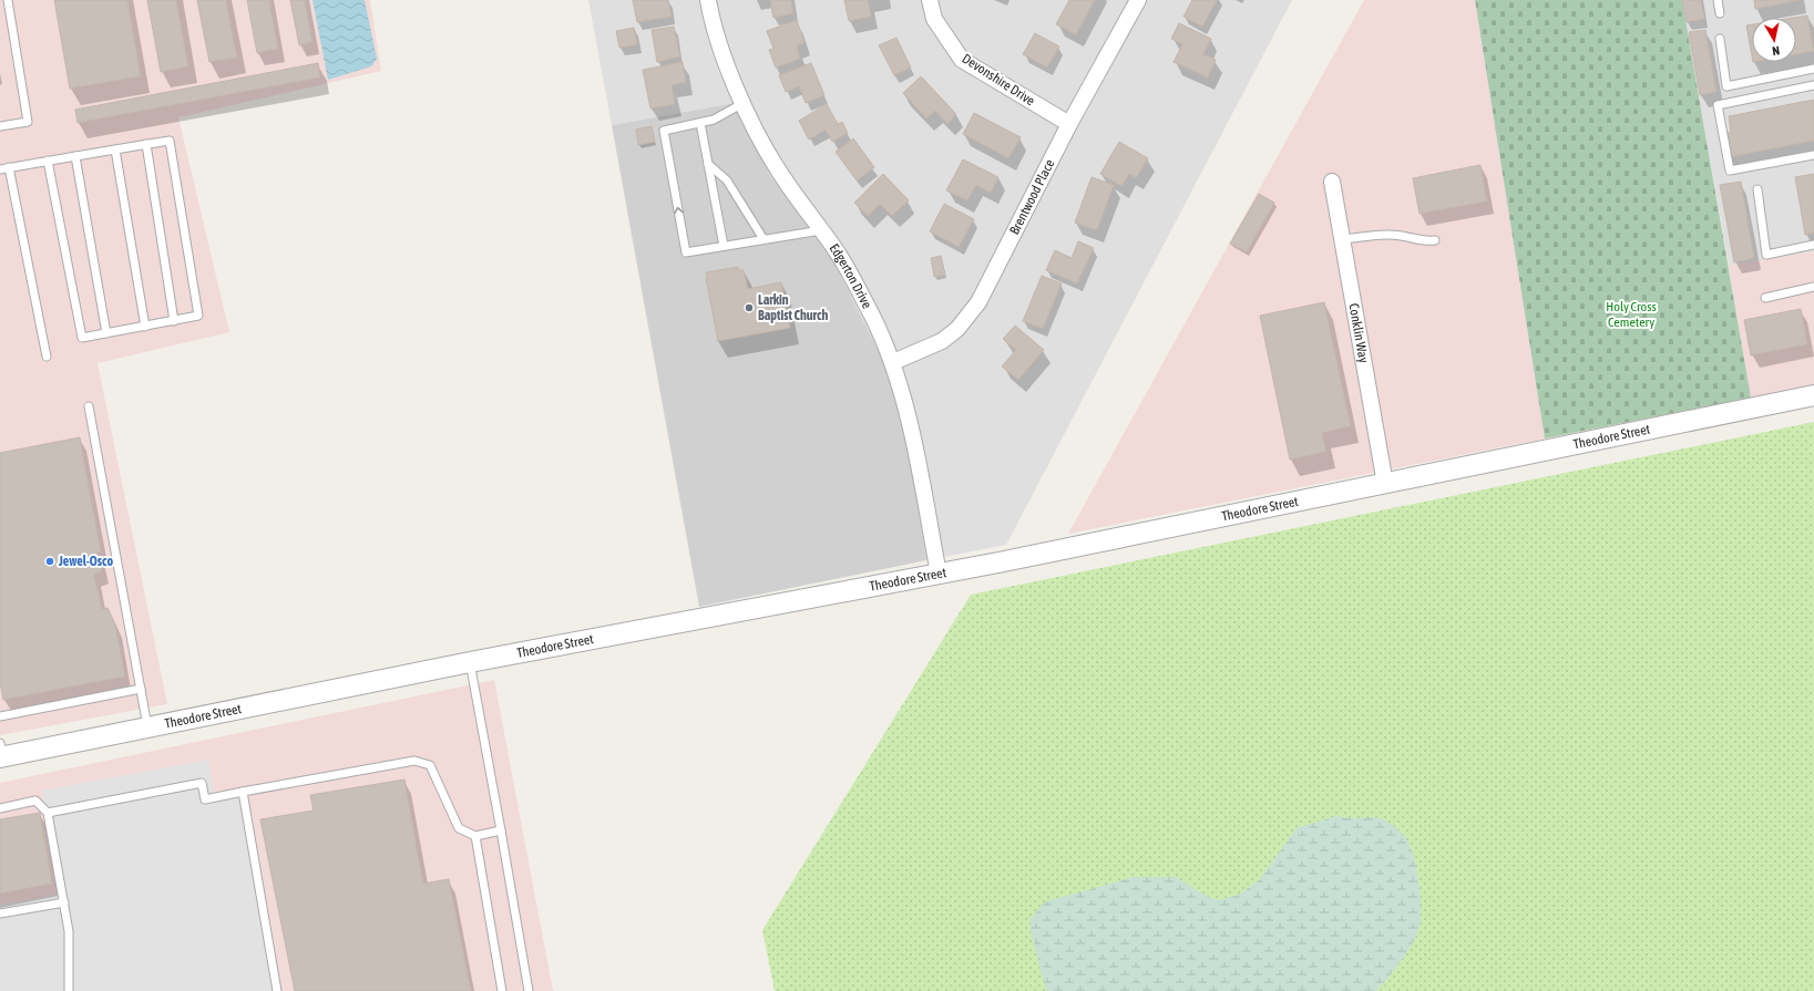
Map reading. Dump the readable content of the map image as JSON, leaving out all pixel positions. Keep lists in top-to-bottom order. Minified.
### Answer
{"streets":{"street":["Devonshire Drive","Brentwood Place","Edgerton Drive","Conklin Way","Theodore Street"]},"crossings":[["Devonshire Drive","Brentwood Place"],["Brentwood Place","Edgerton Drive"],["Edgerton Drive","Theodore Street"],["Conklin Way","Theodore Street"]],"parks":["Holy Cross Cemetery"],"places":["Larkin Baptist Church","Jewel-Osco"],"north":"bottom"}
